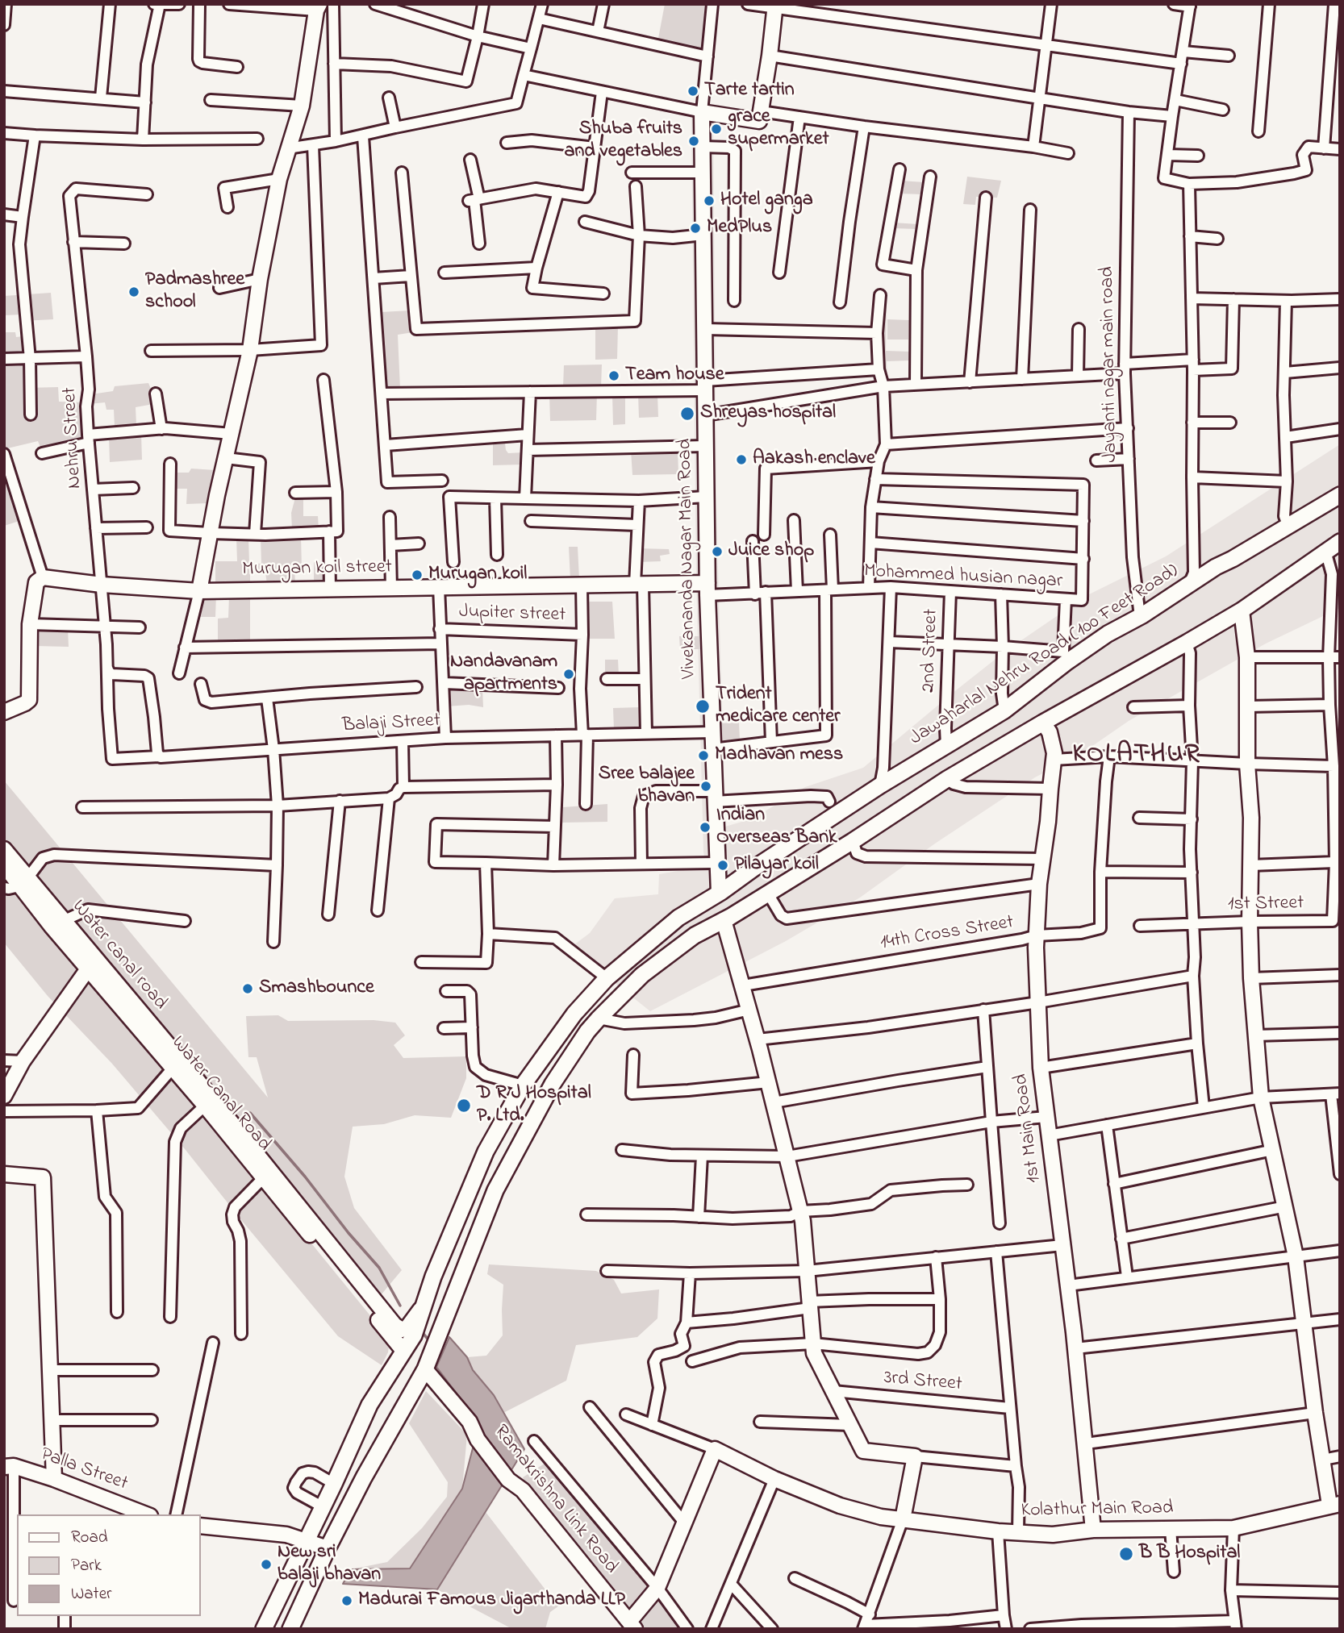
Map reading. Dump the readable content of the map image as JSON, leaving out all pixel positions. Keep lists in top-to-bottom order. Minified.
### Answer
{"streets":{"main road":["Jawaharlal Nehru Road (100 Feet Road)"],"street":["Jayanti nagar main road","Nehru Street","Vivekananda Nagar Main Road","Murugan koil street","Mohammed husian nagar","Jupiter street","2nd Street","Balaji Street","1st Street","14th Cross Street","Water canal road","Water Canal Road","1st Main Road","3rd Street","Palla Street","Ramakrishna Link Road","Kolathur Main Road"]},"crossings":[["Jayanti nagar main road","Jawaharlal Nehru Road (100 Feet Road)"],["Nehru Street","Murugan koil street"],["Nehru Street","Balaji Street"],["Vivekananda Nagar Main Road","Murugan koil street"],["Vivekananda Nagar Main Road","Mohammed husian nagar"],["Vivekananda Nagar Main Road","Balaji Street"],["Murugan koil street","Mohammed husian nagar"],["Mohammed husian nagar","2nd Street"],["2nd Street","Jawaharlal Nehru Road (100 Feet Road)"],["Jawaharlal Nehru Road (100 Feet Road)","Water canal road"],["Jawaharlal Nehru Road (100 Feet Road)","Water Canal Road"],["14th Cross Street","1st Main Road"],["Water canal road","Water Canal Road"],["1st Main Road","Kolathur Main Road"]],"districts":["KOLATHUR"],"places":["Tarte tartin","grace supermarket","Shuba fruits and vegetables","Hotel ganga","MedPlus","Padmashree school","Team house","Shreyas hospital","Aakash enclave","Juice shop","Murugan koil","Nandavanam apartments","Trident medicare center","Madhavan mess","Sree balajee bhavan","Indian Overseas Bank","Pilayar koil","Smashbounce","D R J Hospital P. Ltd.","B B Hospital","New sri balaji bhavan","Madurai Famous Jigarthanda LLP"],"legend":["Road","Park","Water"]}
